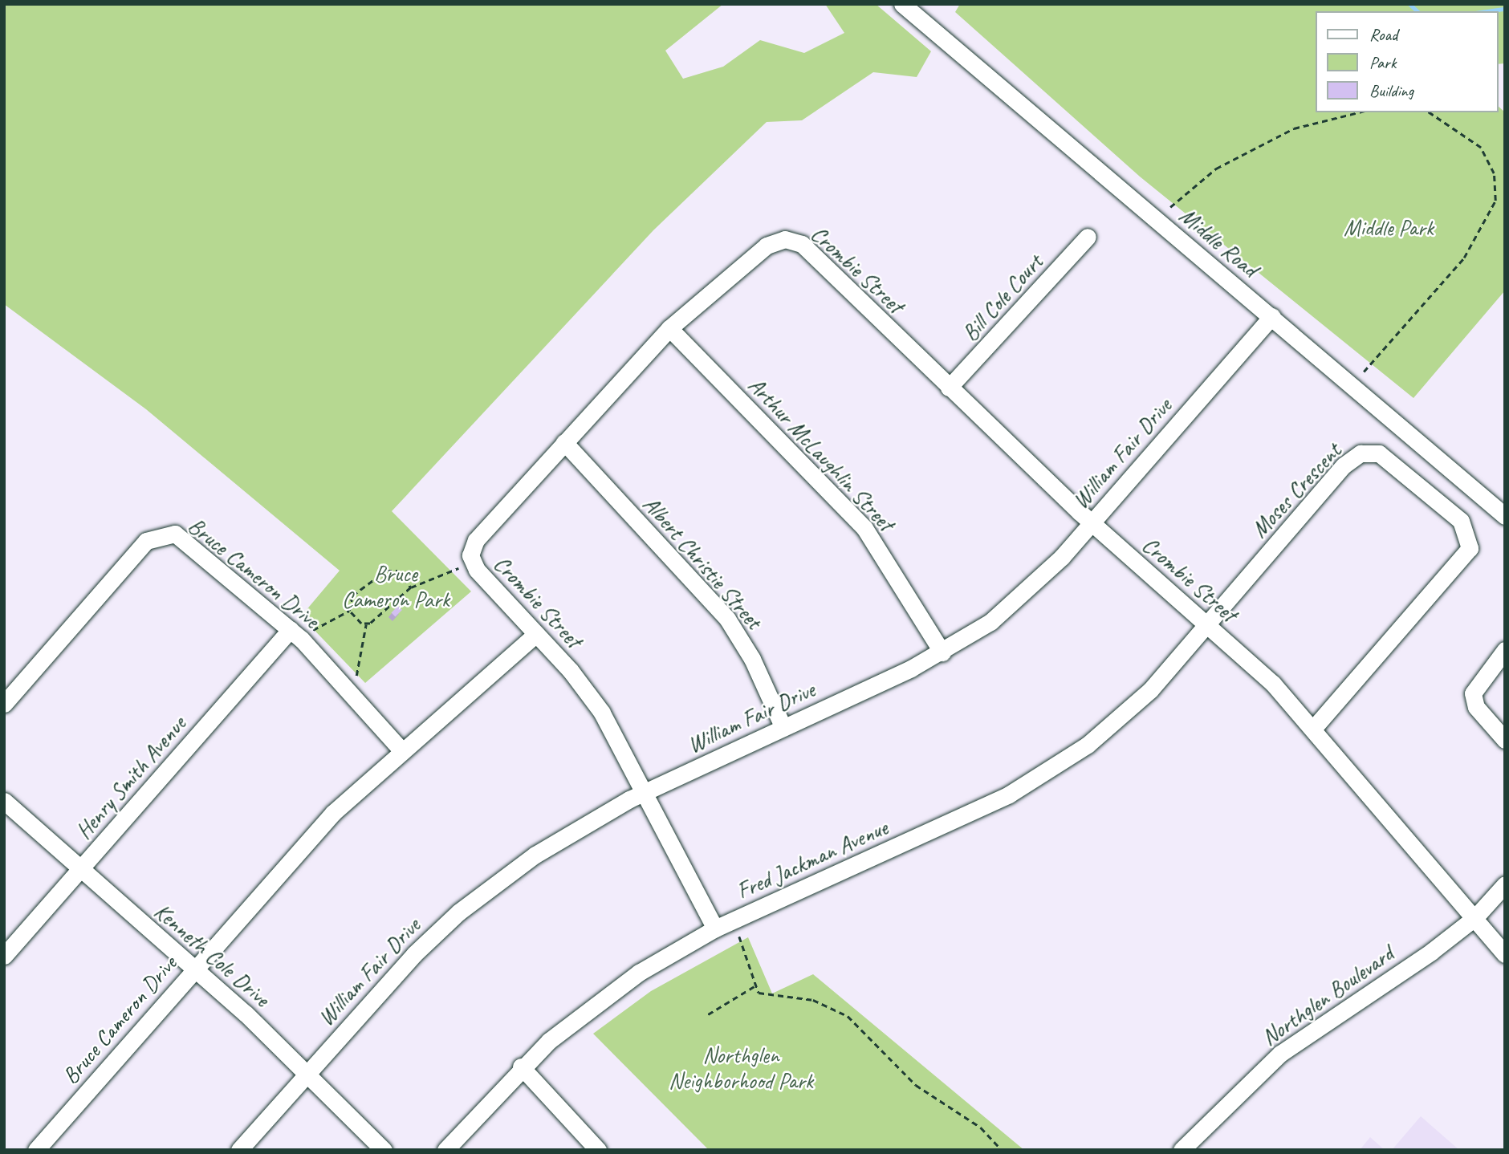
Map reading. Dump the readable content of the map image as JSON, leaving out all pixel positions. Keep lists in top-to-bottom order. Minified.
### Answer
{"streets":{"street":["Middle Road","Crombie Street","Bill Cole Court","William Fair Drive","Arthur McLaughlin Street","Moses Crescent","Albert Christie Street","Bruce Cameron Drive","Henry Smith Avenue","Fred Jackman Avenue","Kenneth Cole Drive","Northglen Boulevard"]},"crossings":[["Middle Road","William Fair Drive"],["Crombie Street","Bill Cole Court"],["Crombie Street","William Fair Drive"],["Crombie Street","Arthur McLaughlin Street"],["Crombie Street","Moses Crescent"],["Crombie Street","Albert Christie Street"],["Crombie Street","Bruce Cameron Drive"],["Crombie Street","Fred Jackman Avenue"],["Crombie Street","Northglen Boulevard"],["William Fair Drive","Arthur McLaughlin Street"],["William Fair Drive","Albert Christie Street"],["William Fair Drive","Kenneth Cole Drive"],["Moses Crescent","Fred Jackman Avenue"],["Bruce Cameron Drive","Henry Smith Avenue"],["Bruce Cameron Drive","Kenneth Cole Drive"],["Henry Smith Avenue","Kenneth Cole Drive"]],"parks":["Middle Park","Bruce Cameron Park","Northglen Neighborhood Park"],"legend":["Road","Park","Building"]}
